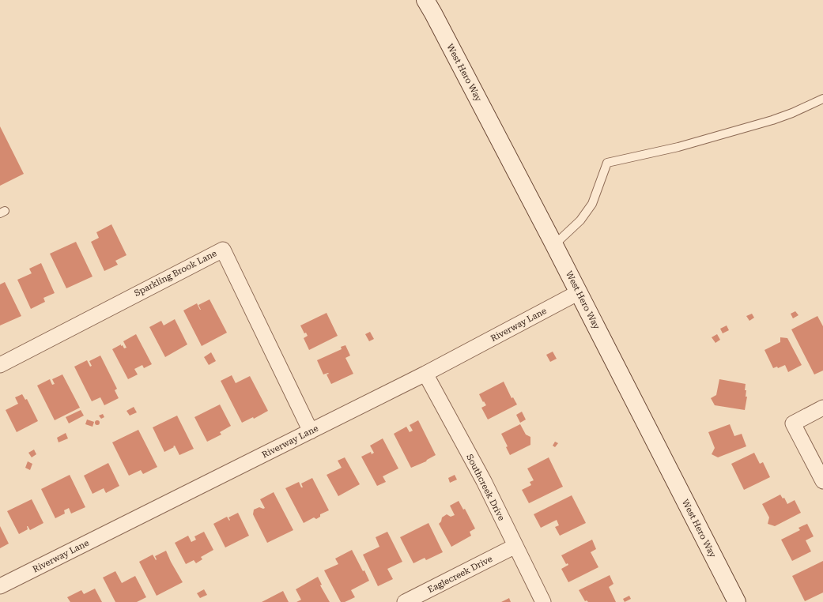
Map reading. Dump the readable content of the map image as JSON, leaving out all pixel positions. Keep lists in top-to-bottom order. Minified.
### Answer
{"streets":{"main road":["West Hero Way"],"street":["Sparkling Brook Lane","Riverway Lane","Southcreek Drive","Eaglecreek Drive"]},"crossings":[["West Hero Way","Riverway Lane"],["Sparkling Brook Lane","Riverway Lane"],["Riverway Lane","Southcreek Drive"],["Southcreek Drive","Eaglecreek Drive"]]}
